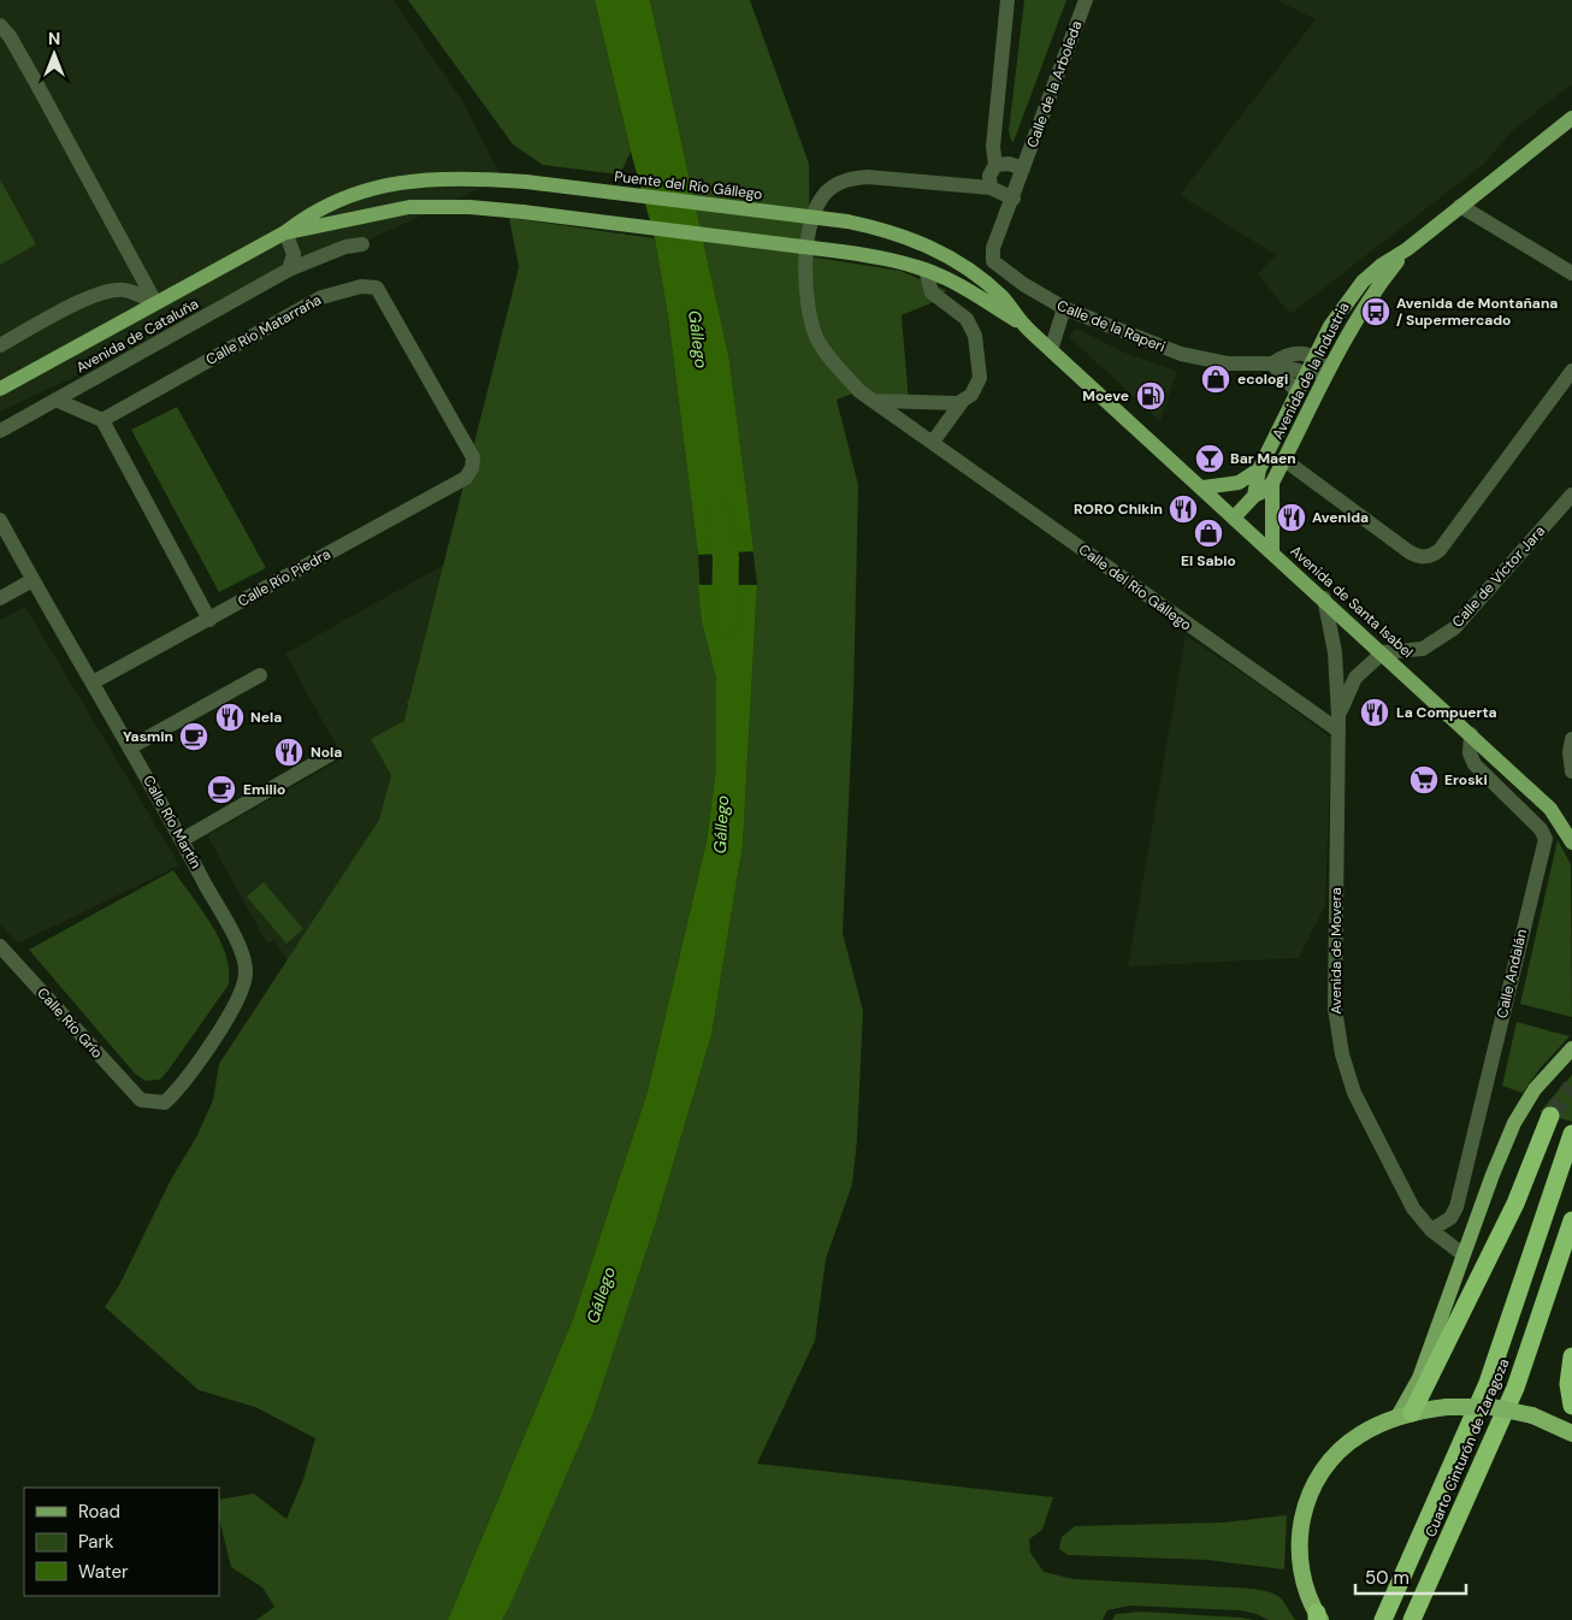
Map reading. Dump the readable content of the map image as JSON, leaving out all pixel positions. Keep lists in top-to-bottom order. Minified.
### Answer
{"streets":{"highway":["Cuarto Cinturón de Zaragoza"],"main road":["Puente del Río Gállego","Avenida de Cataluña","Avenida de la Industria","Avenida de Santa Isabel"],"street":["Calle de la Arboleda","Calle de la Raperi","Calle Río Matarraña","Calle de Víctor Jara","Calle Río Piedra","Calle del Río Gállego","Calle Río Martín","Avenida de Movera","Calle Andalán","Calle Río Grío"]},"crossings":[["Calle de la Arboleda","Calle de la Raperi"],["Calle de la Arboleda","Calle del Río Gállego"],["Puente del Río Gállego","Avenida de Cataluña"],["Puente del Río Gállego","Avenida de Santa Isabel"],["Calle de la Raperi","Avenida de la Industria"],["Calle de la Raperi","Calle del Río Gállego"],["Calle Río Matarraña","Calle Río Piedra"],["Avenida de Cataluña","Avenida de Santa Isabel"],["Avenida de la Industria","Avenida de Santa Isabel"],["Calle de Víctor Jara","Avenida de Santa Isabel"],["Calle de Víctor Jara","Avenida de Movera"],["Calle Río Piedra","Calle Río Martín"],["Calle del Río Gállego","Avenida de Movera"],["Avenida de Santa Isabel","Avenida de Movera"],["Avenida de Santa Isabel","Calle Andalán"],["Calle Río Martín","Calle Río Grío"],["Avenida de Movera","Calle Andalán"]],"water":["Gállego"],"places":{"bus stop":["Avenida de Montañana / Supermercado"],"shop":["ecologi","El Sabio"],"fuel station":["Moeve"],"bar":["Bar Maen"],"restaurant":["RORO Chikin","Avenida","La Compuerta","Nela","Nola"],"cafe":["Yasmin","Emilio"],"supermarket":["Eroski"]},"legend":["Road","Park","Water"],"scale_bar":"50 m","north":"top"}
